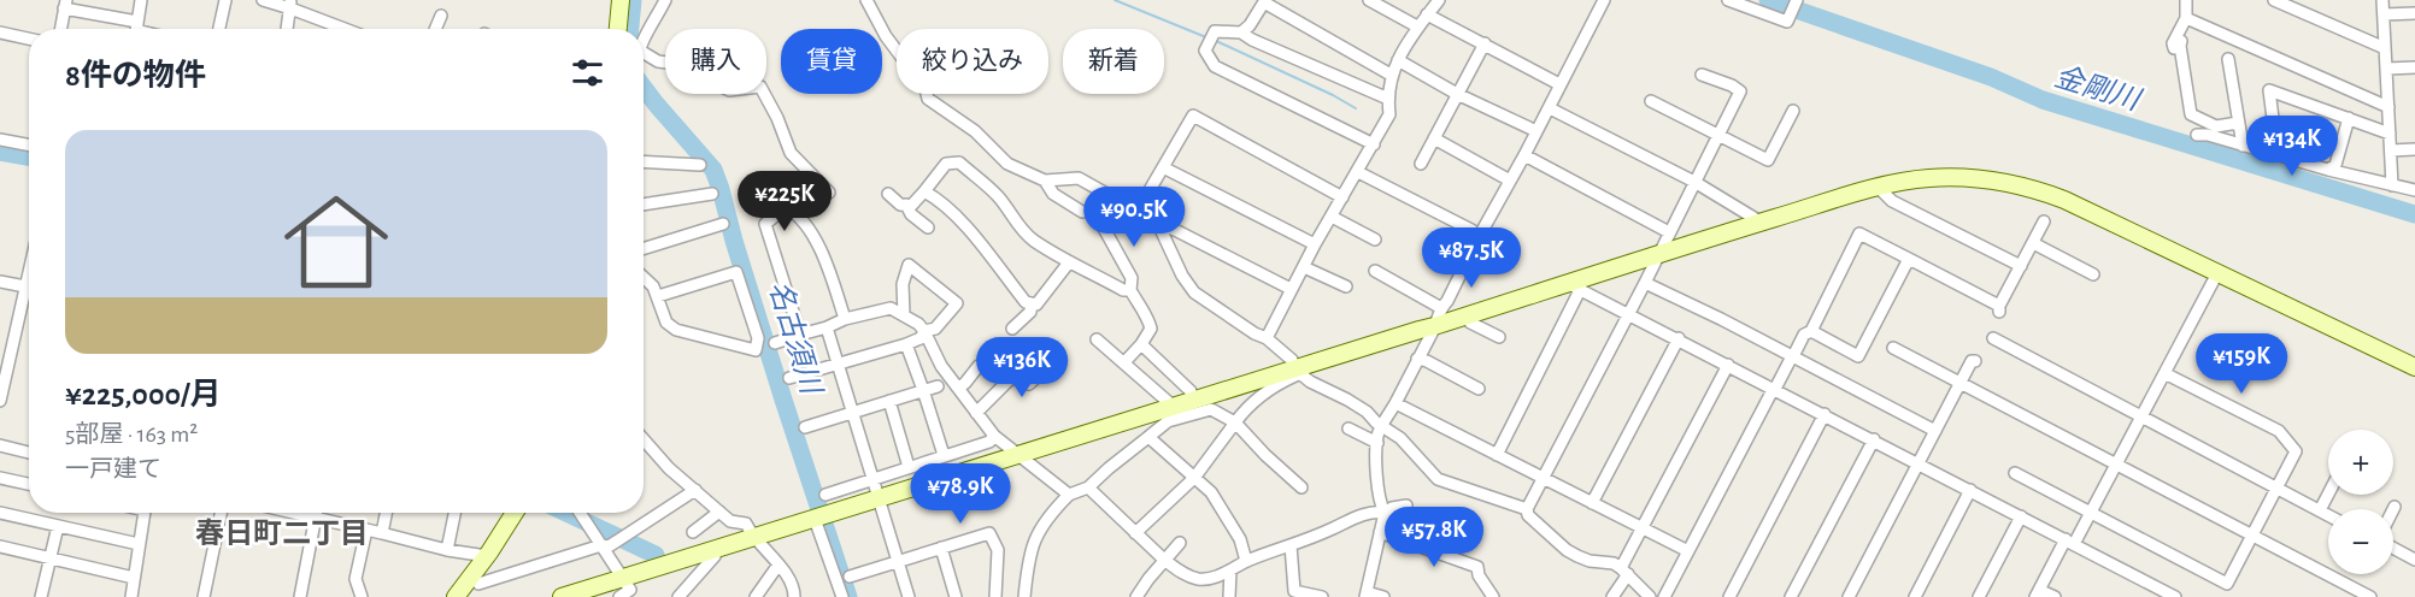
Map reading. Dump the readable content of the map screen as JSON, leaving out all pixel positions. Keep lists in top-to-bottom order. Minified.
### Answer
{"districts":["春日町二丁目"],"water":["金剛川","名古須川"],"page":{"chip":["購入","賃貸","絞り込み","新着"],"heading":"8件の物件","price":["¥134K","¥225K","¥90.5K","¥87.5K","¥159K","¥136K","¥78.9K","¥57.8K"],"list":[{"name":"¥225,000/月","note":"5部屋 · 163 m² · 一戸建て"}],"map_buttons":["+","−"]}}
